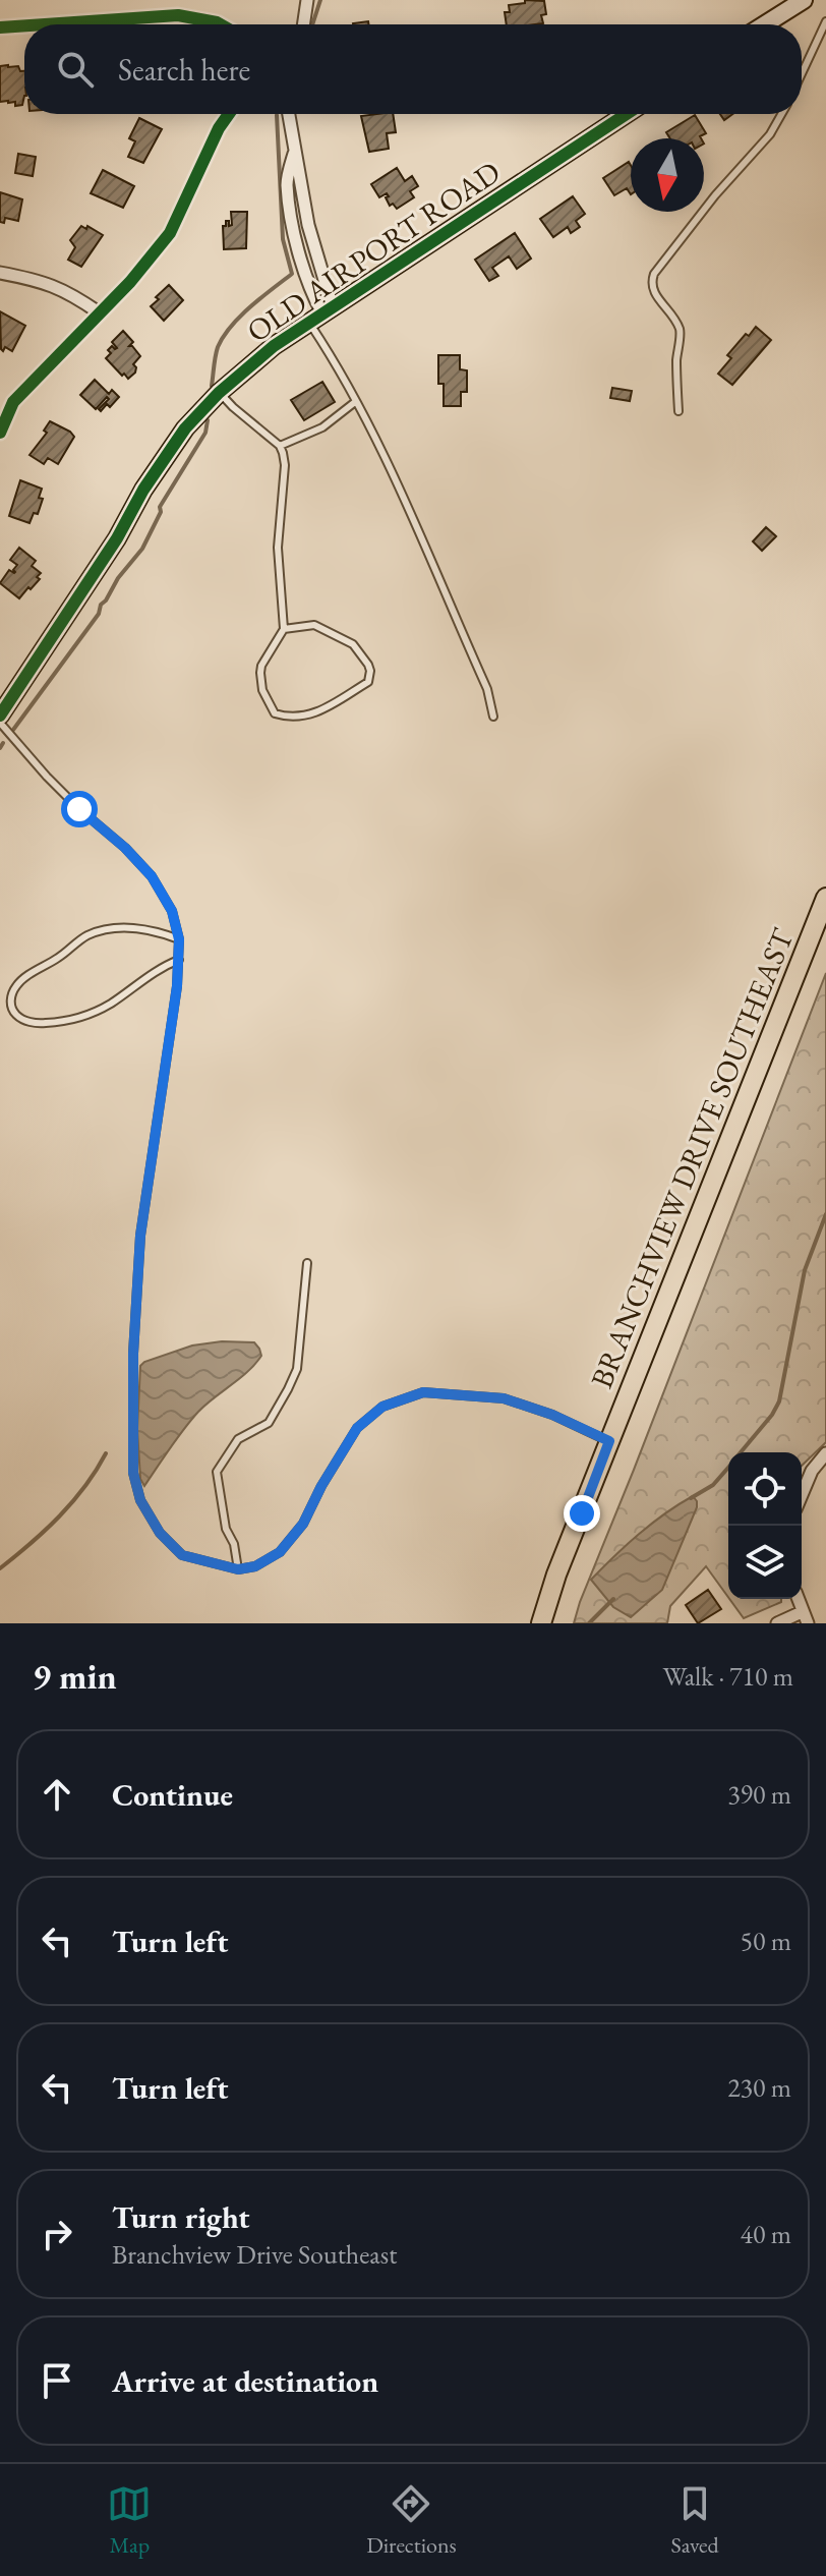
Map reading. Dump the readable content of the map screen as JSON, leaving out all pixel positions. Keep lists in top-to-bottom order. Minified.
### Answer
{"streets":{"main road":["BRANCHVIEW DRIVE SOUTHEAST"],"street":["OLD AIRPORT ROAD"]},"north":"bottom","page":{"search":"Search here","heading":["9 min","Walk · 710 m"],"list":[["Continue","390 m"],["Turn left","50 m"],["Turn left","230 m"],["Turn right","Branchview Drive Southeast","40 m"],"Arrive at destination"],"nav":["Map","Directions","Saved"]}}
